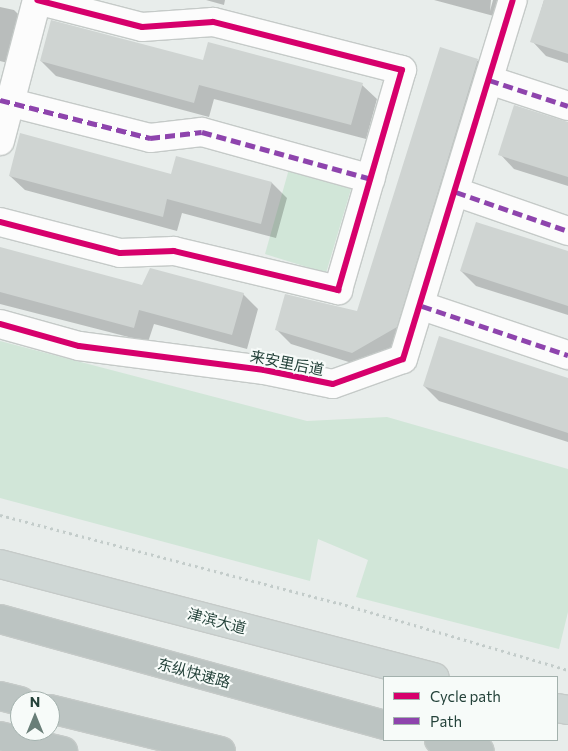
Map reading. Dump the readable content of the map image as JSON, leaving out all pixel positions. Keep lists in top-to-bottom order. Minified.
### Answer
{"streets":{"highway":["东纵快速路"],"main road":["津滨大道"],"street":["来安里后道"]},"legend":["Cycle path","Path"],"north":"top"}
